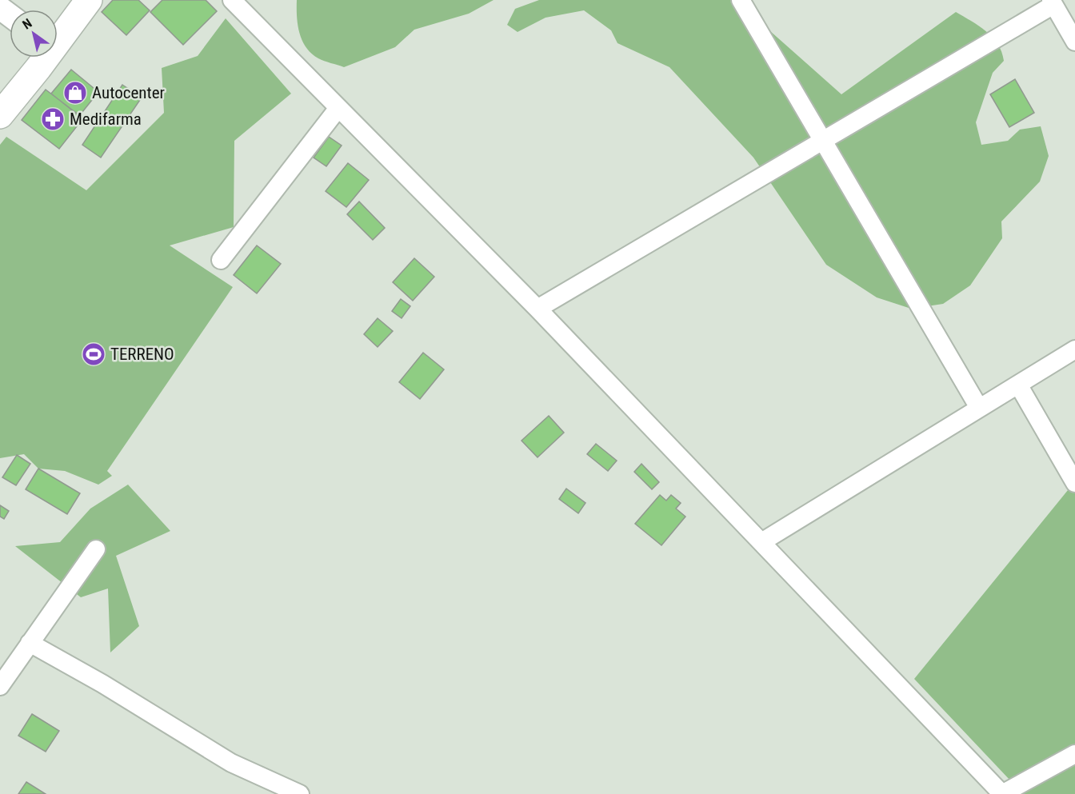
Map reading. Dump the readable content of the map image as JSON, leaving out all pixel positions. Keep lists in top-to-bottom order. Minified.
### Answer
{"places":{"shop":["Autocenter"],"pharmacy":["Medifarma"],"sports":["TERRENO"]},"north":"top left"}
